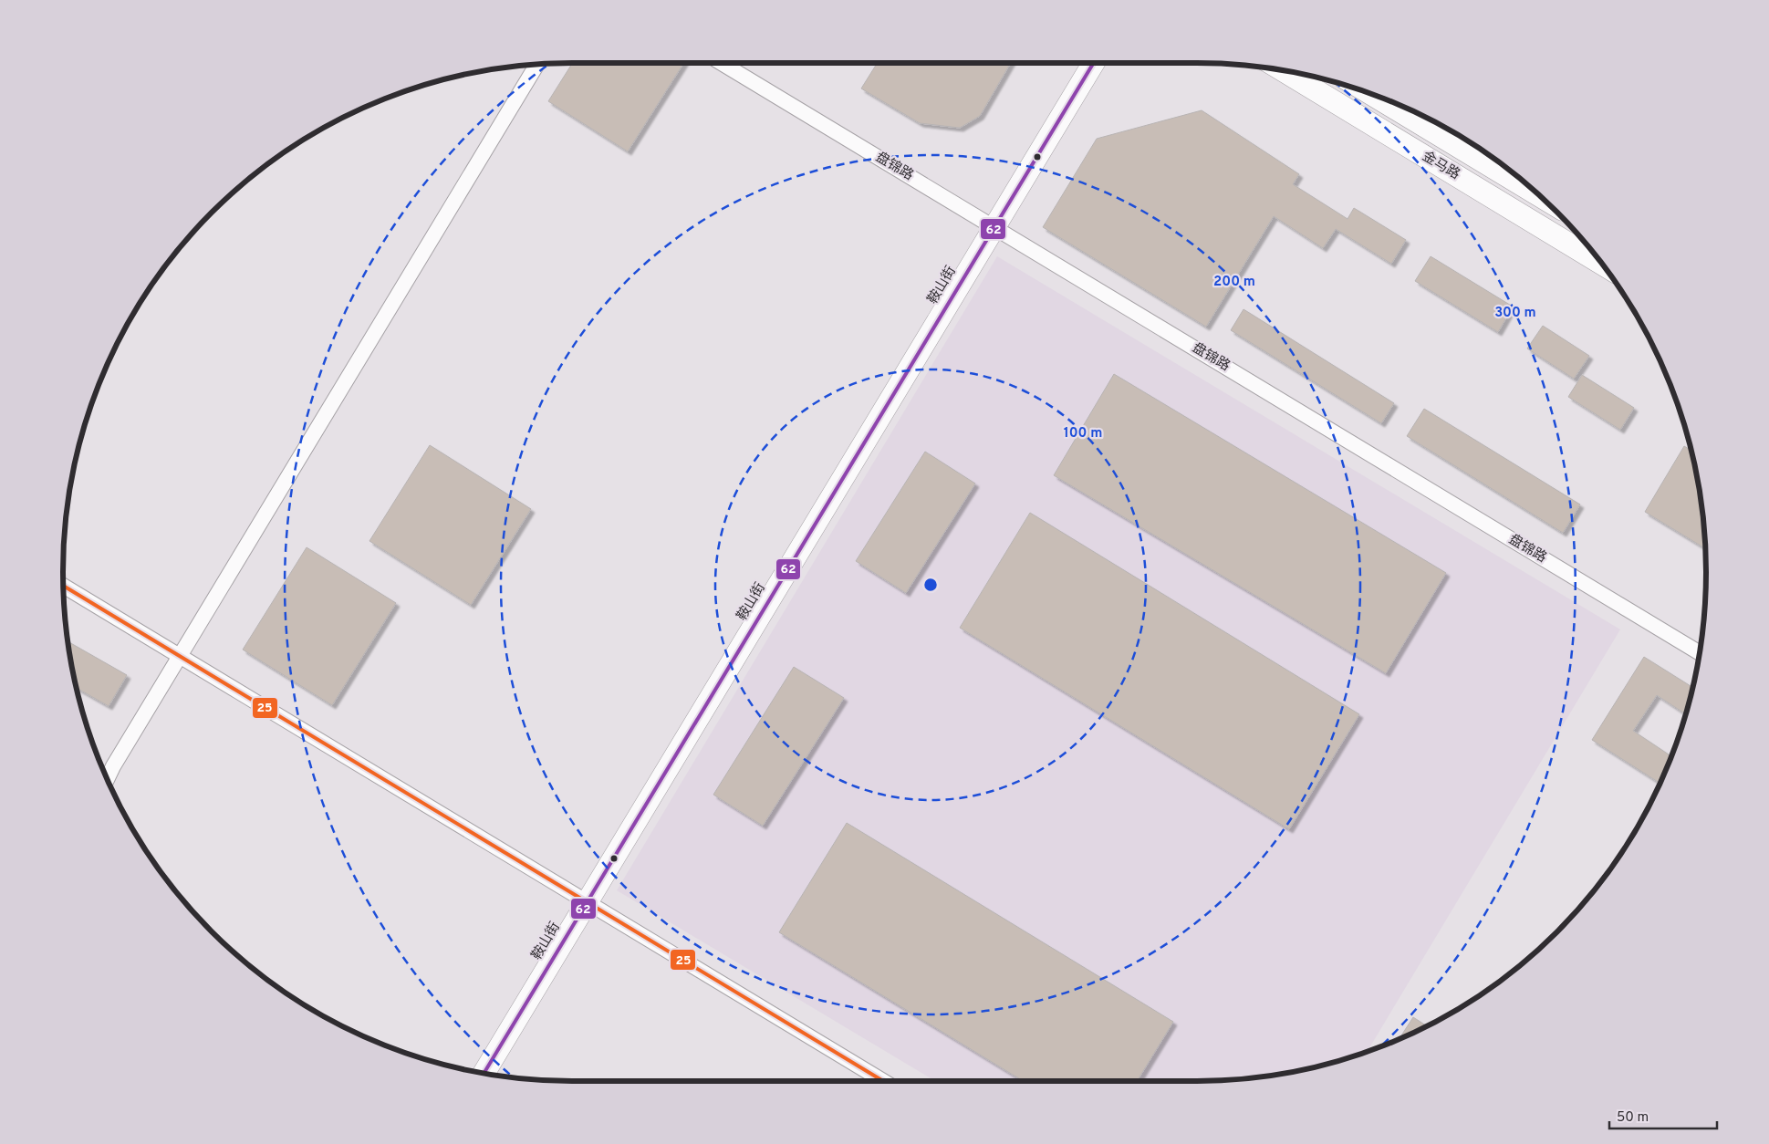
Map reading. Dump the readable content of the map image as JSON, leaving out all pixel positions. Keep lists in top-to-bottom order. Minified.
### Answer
{"streets":{"street":["金马路","盘锦路","鞍山街"]},"crossings":[["盘锦路","鞍山街"]],"lines":["transit line 62","transit line 25"],"scale_bar":"50 m","rings":["200 m","300 m","100 m"]}
